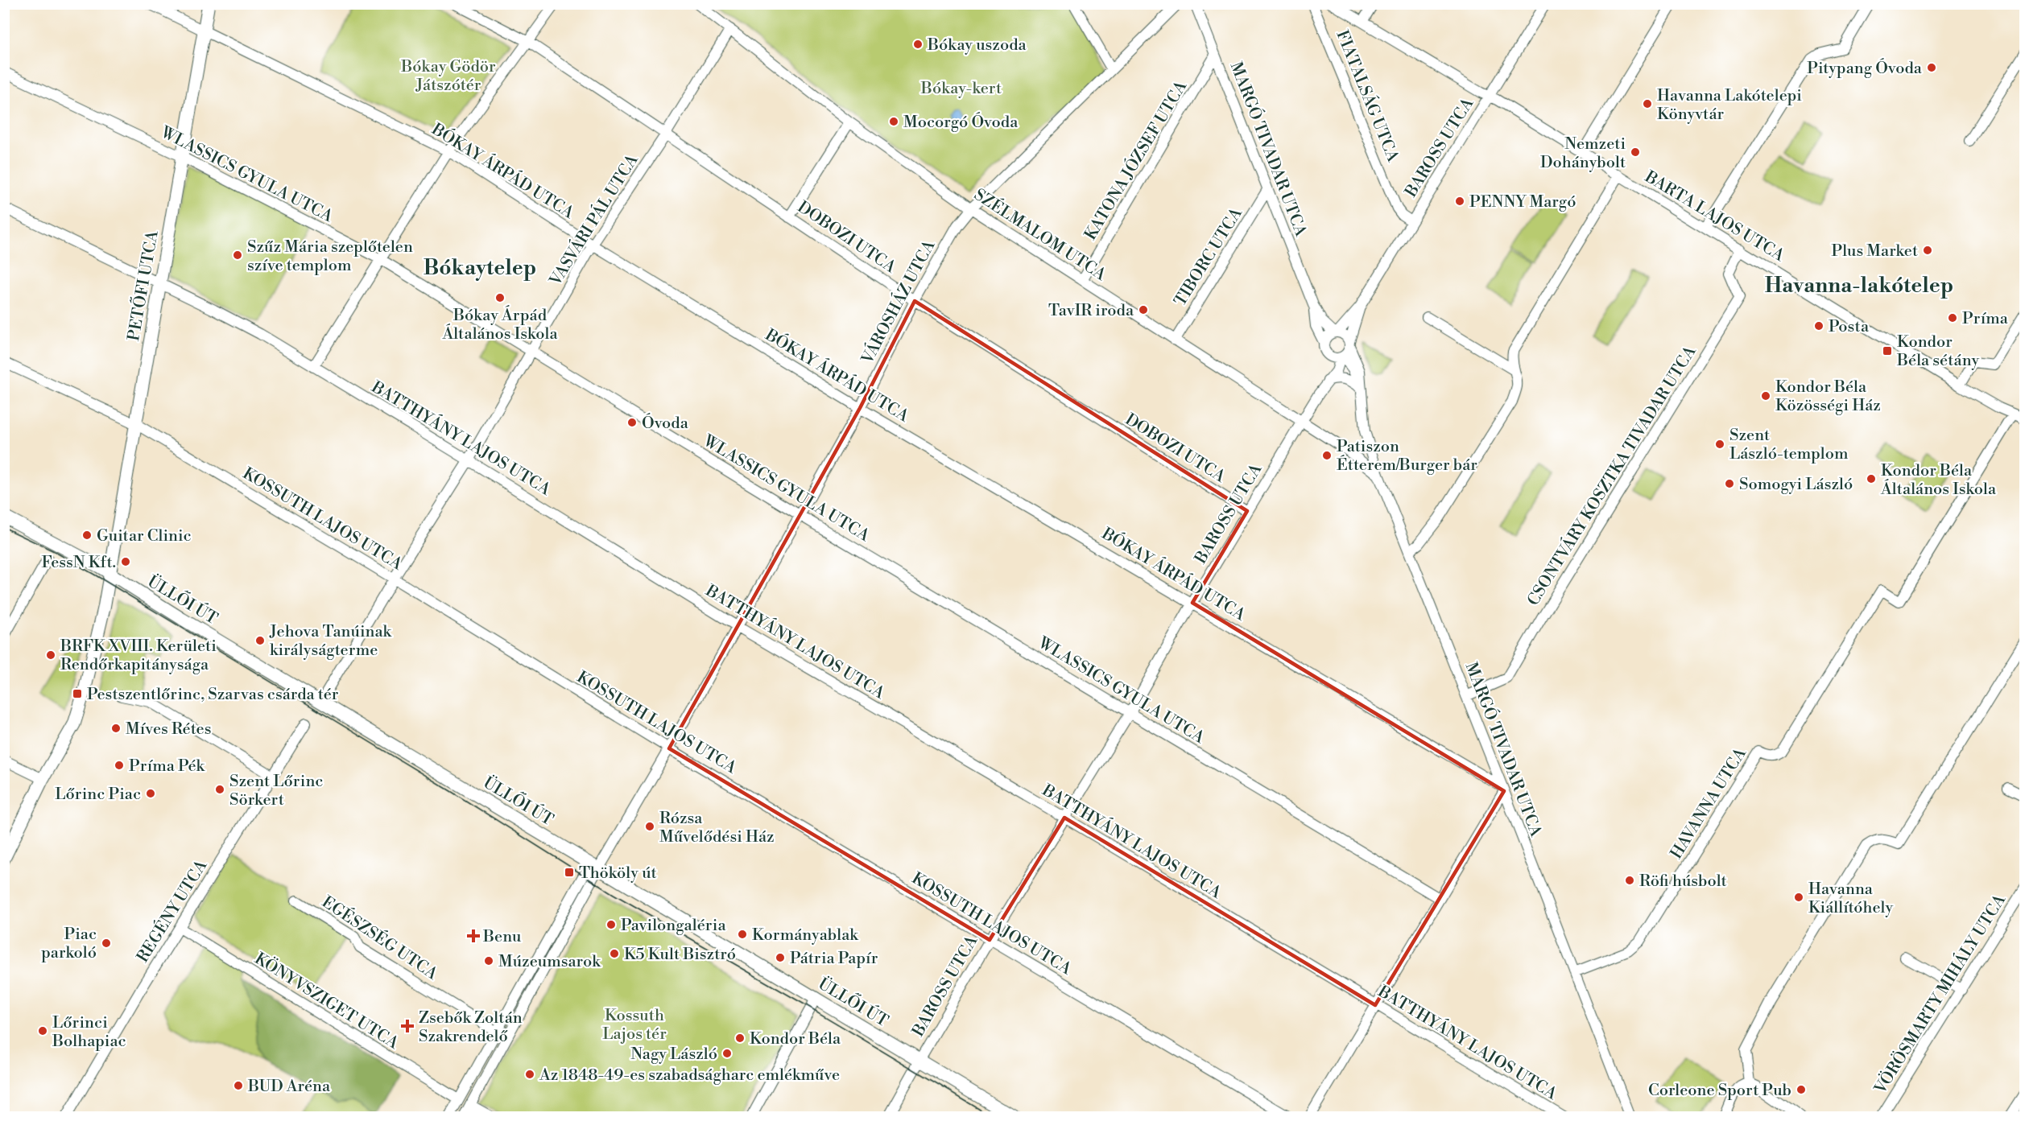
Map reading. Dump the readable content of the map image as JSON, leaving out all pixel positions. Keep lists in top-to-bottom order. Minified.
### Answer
{"streets":{"main road":["PETŐFI UTCA","ÜLLŐI ÚT"],"street":["FIATALSÁG UTCA","BAROSS UTCA","MARGÓ TIVADAR UTCA","KATONA JÓZSEF UTCA","BÓKAY ÁRPÁD UTCA","WLASSICS GYULA UTCA","BARTA LAJOS UTCA","VASVÁRI PÁL UTCA","SZÉLMALOM UTCA","DOBOZI UTCA","TIBORC UTCA","VÁROSHÁZ UTCA","BATTHYÁNY LAJOS UTCA","CSONTVÁRY KOSZTKA TIVADAR UTCA","KOSSUTH LAJOS UTCA","HAVANNA UTCA","REGÉNY UTCA","EGÉSZSÉG UTCA","VÖRÖSMARTY MIHÁLY UTCA","KÖNYVSZIGET UTCA"]},"crossings":[["FIATALSÁG UTCA","BAROSS UTCA"],["BAROSS UTCA","MARGÓ TIVADAR UTCA"],["BAROSS UTCA","BÓKAY ÁRPÁD UTCA"],["BAROSS UTCA","WLASSICS GYULA UTCA"],["BAROSS UTCA","BARTA LAJOS UTCA"],["BAROSS UTCA","SZÉLMALOM UTCA"],["BAROSS UTCA","DOBOZI UTCA"],["BAROSS UTCA","BATTHYÁNY LAJOS UTCA"],["BAROSS UTCA","KOSSUTH LAJOS UTCA"],["BAROSS UTCA","ÜLLŐI ÚT"],["MARGÓ TIVADAR UTCA","KATONA JÓZSEF UTCA"],["MARGÓ TIVADAR UTCA","BÓKAY ÁRPÁD UTCA"],["MARGÓ TIVADAR UTCA","SZÉLMALOM UTCA"],["MARGÓ TIVADAR UTCA","TIBORC UTCA"],["MARGÓ TIVADAR UTCA","CSONTVÁRY KOSZTKA TIVADAR UTCA"],["MARGÓ TIVADAR UTCA","HAVANNA UTCA"],["KATONA JÓZSEF UTCA","SZÉLMALOM UTCA"],["BÓKAY ÁRPÁD UTCA","VASVÁRI PÁL UTCA"],["BÓKAY ÁRPÁD UTCA","PETŐFI UTCA"],["BÓKAY ÁRPÁD UTCA","VÁROSHÁZ UTCA"],["WLASSICS GYULA UTCA","VASVÁRI PÁL UTCA"],["WLASSICS GYULA UTCA","PETŐFI UTCA"],["WLASSICS GYULA UTCA","VÁROSHÁZ UTCA"],["BARTA LAJOS UTCA","CSONTVÁRY KOSZTKA TIVADAR UTCA"],["BARTA LAJOS UTCA","HAVANNA UTCA"],["VASVÁRI PÁL UTCA","SZÉLMALOM UTCA"],["VASVÁRI PÁL UTCA","DOBOZI UTCA"],["VASVÁRI PÁL UTCA","BATTHYÁNY LAJOS UTCA"],["VASVÁRI PÁL UTCA","KOSSUTH LAJOS UTCA"],["VASVÁRI PÁL UTCA","ÜLLŐI ÚT"],["SZÉLMALOM UTCA","TIBORC UTCA"],["SZÉLMALOM UTCA","VÁROSHÁZ UTCA"],["DOBOZI UTCA","VÁROSHÁZ UTCA"],["PETŐFI UTCA","BATTHYÁNY LAJOS UTCA"],["PETŐFI UTCA","KOSSUTH LAJOS UTCA"],["PETŐFI UTCA","ÜLLŐI ÚT"],["VÁROSHÁZ UTCA","BATTHYÁNY LAJOS UTCA"],["VÁROSHÁZ UTCA","KOSSUTH LAJOS UTCA"],["VÁROSHÁZ UTCA","ÜLLŐI ÚT"],["REGÉNY UTCA","KÖNYVSZIGET UTCA"]],"districts":["Bókaytelep","Havanna-lakótelep"],"parks":["Bókay Gödör Játszótér","Bókay-kert","Kossuth Lajos tér"],"places":{"other":["Bókay uszoda","Pitypang Óvoda","Havanna Lakótelepi Könyvtár","Mocorgó Óvoda","Nemzeti Dohánybolt","PENNY Margó","Plus Market","Szűz Mária szeplőtelen szíve templom","Bókay Árpád Általános Iskola","TavIR iroda","Príma","Posta","Kondor Béla Közösségi Ház","Óvoda","Szent László-templom","Patiszon Étterem/Burger bár","Kondor Béla Általános Iskola","Somogyi László","Guitar Clinic","FessN Kft.","Jehova Tanúinak királyságterme","BRFK XVIII. Kerületi Rendőrkapitánysága","Míves Rétes","Príma Pék","Szent Lőrinc Sörkert","Lőrinc Piac","Rózsa Művelődési Ház","Röfi húsbolt","Havanna Kiállítóhely","Pavilongaléria","Kormányablak","Piac parkoló","K5 Kult Bisztró","Pátria Papír","Múzeumsarok","Lőrinci Bolhapiac","Kondor Béla","Nagy László","Az 1848-49-es szabadságharc emlékműve","BUD Aréna","Corleone Sport Pub"],"transit":["Kondor Béla sétány","Pestszentlőrinc, Szarvas csárda tér","Thököly út"],"health":["Benu","Zsebők Zoltán Szakrendelő"]}}
